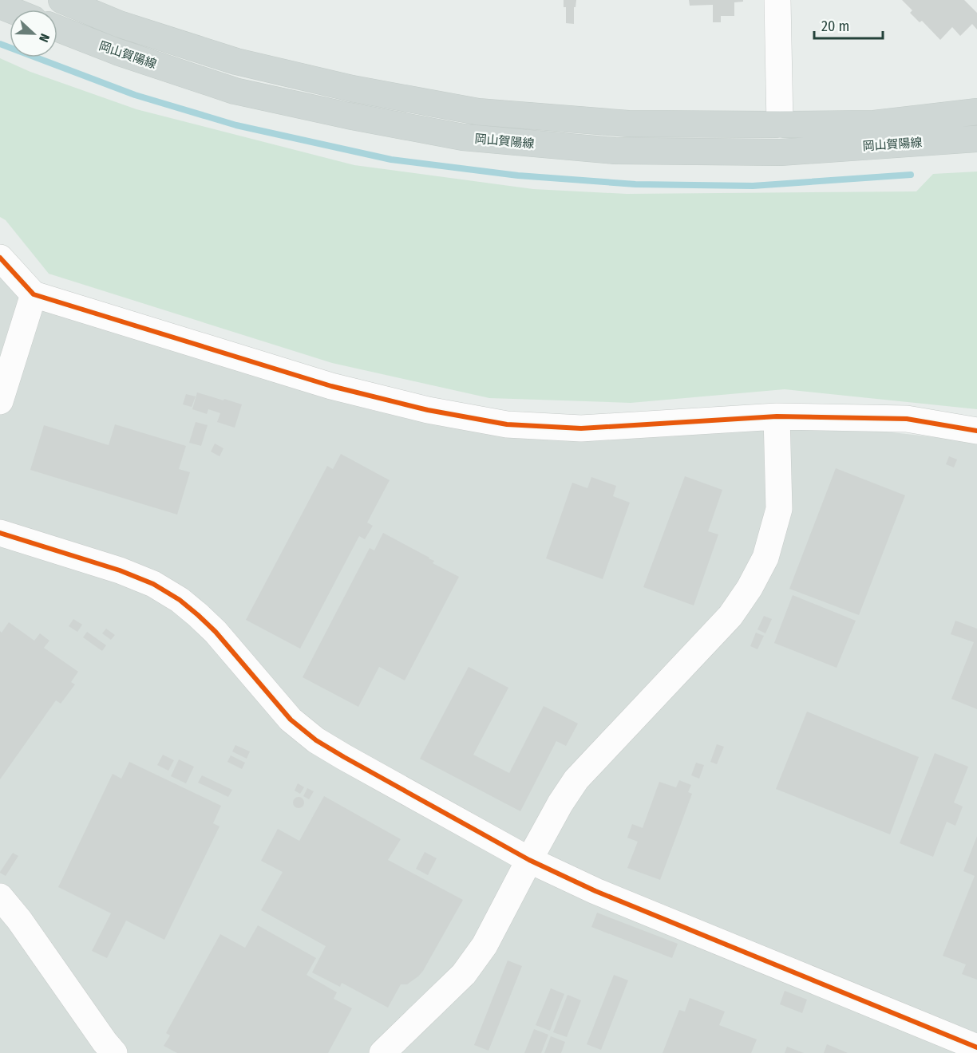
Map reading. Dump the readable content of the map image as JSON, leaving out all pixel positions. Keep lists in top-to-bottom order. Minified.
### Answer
{"streets":{"main road":["岡山賀陽線"]},"scale_bar":"20 m","north":"right"}
